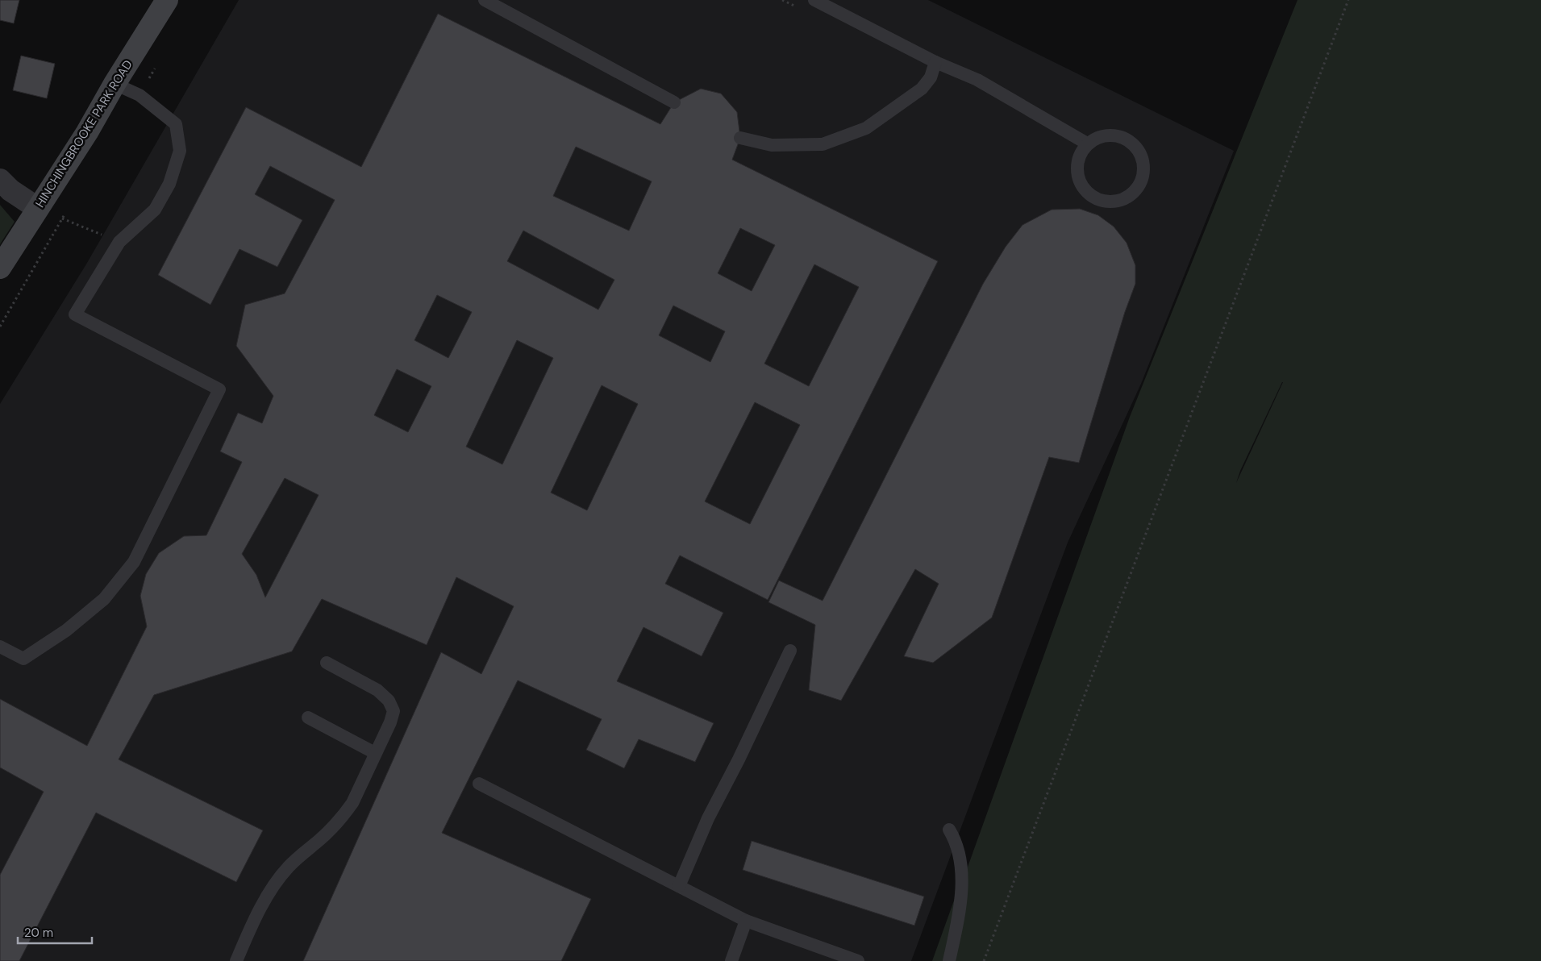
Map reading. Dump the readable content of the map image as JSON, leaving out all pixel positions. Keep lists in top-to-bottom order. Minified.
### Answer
{"streets":{"street":["HINCHINGBROOKE PARK ROAD"]},"scale_bar":"20 m"}
